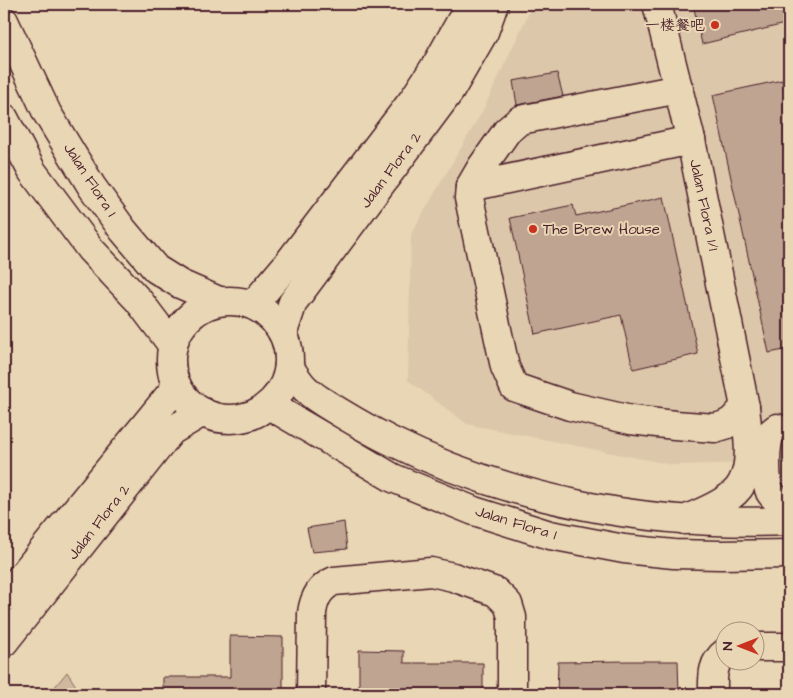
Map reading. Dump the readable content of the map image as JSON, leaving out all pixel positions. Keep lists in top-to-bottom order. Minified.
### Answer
{"streets":{"street":["Jalan Flora 2","Jalan Flora 1","Jalan Flora 1/1"]},"crossings":[["Jalan Flora 2","Jalan Flora 1"],["Jalan Flora 1","Jalan Flora 1/1"]],"places":["一楼餐吧","The Brew House"],"north":"left"}
